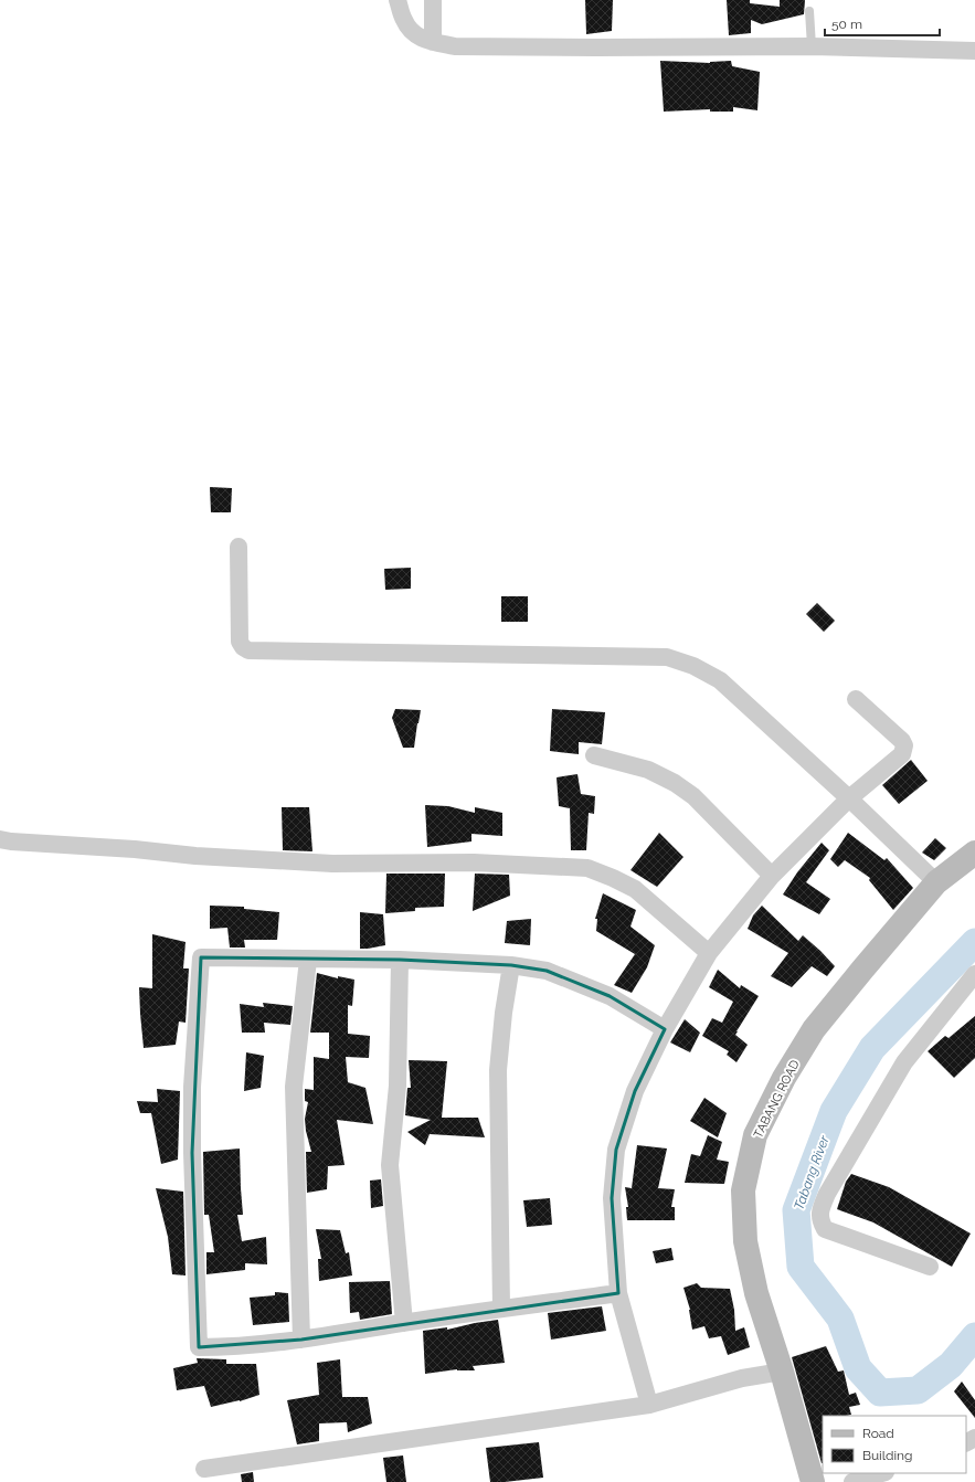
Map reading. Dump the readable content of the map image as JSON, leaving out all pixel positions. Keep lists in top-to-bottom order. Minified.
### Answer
{"streets":{"main road":["TABANG ROAD"]},"water":["Tabang River"],"legend":["Road","Building"],"scale_bar":"50 m"}
